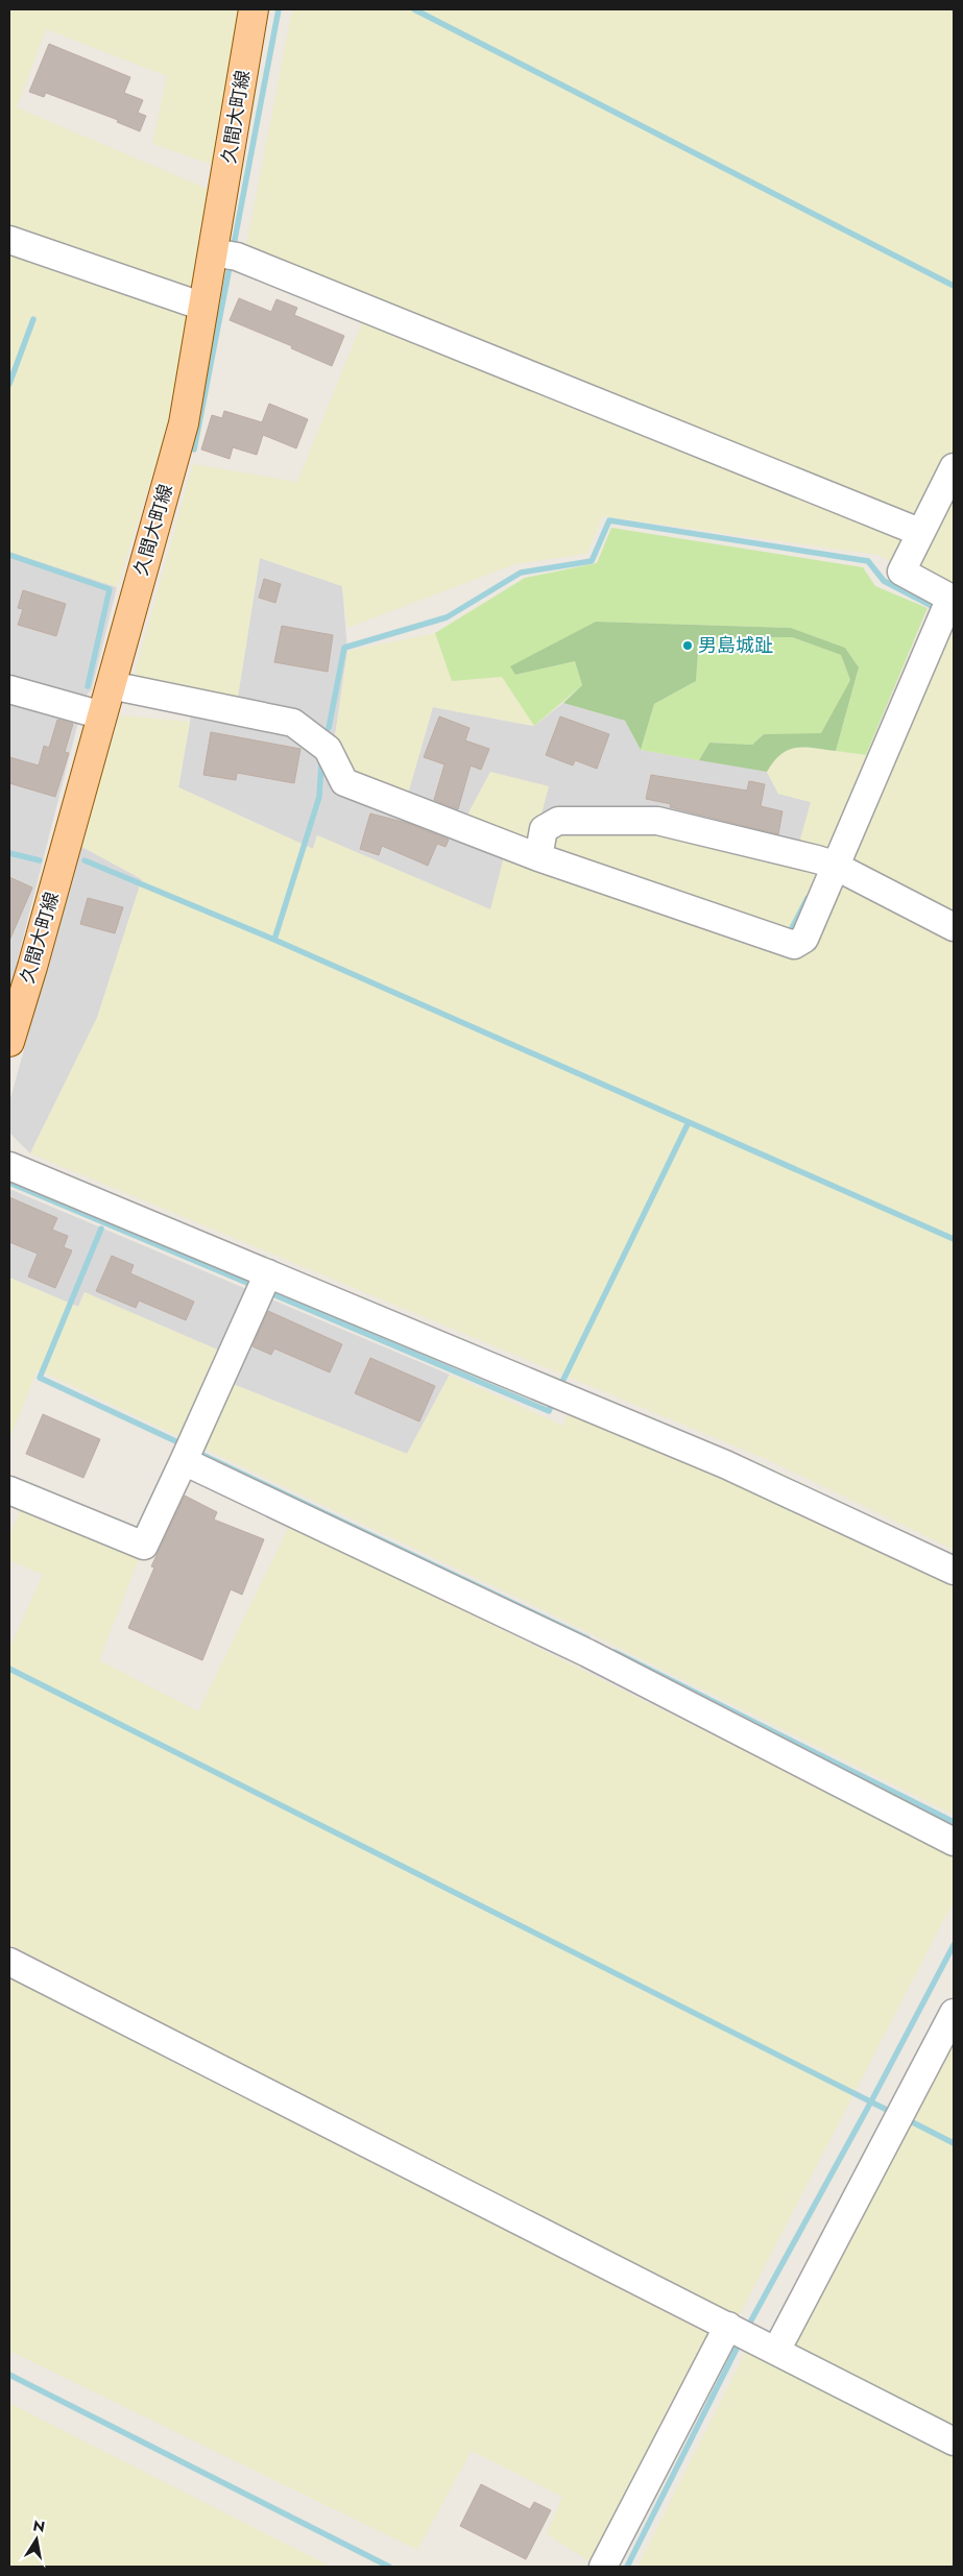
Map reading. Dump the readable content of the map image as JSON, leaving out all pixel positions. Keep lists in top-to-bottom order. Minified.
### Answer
{"streets":{"main road":["久間大町線"]},"places":["男島城趾"],"north":"top"}
